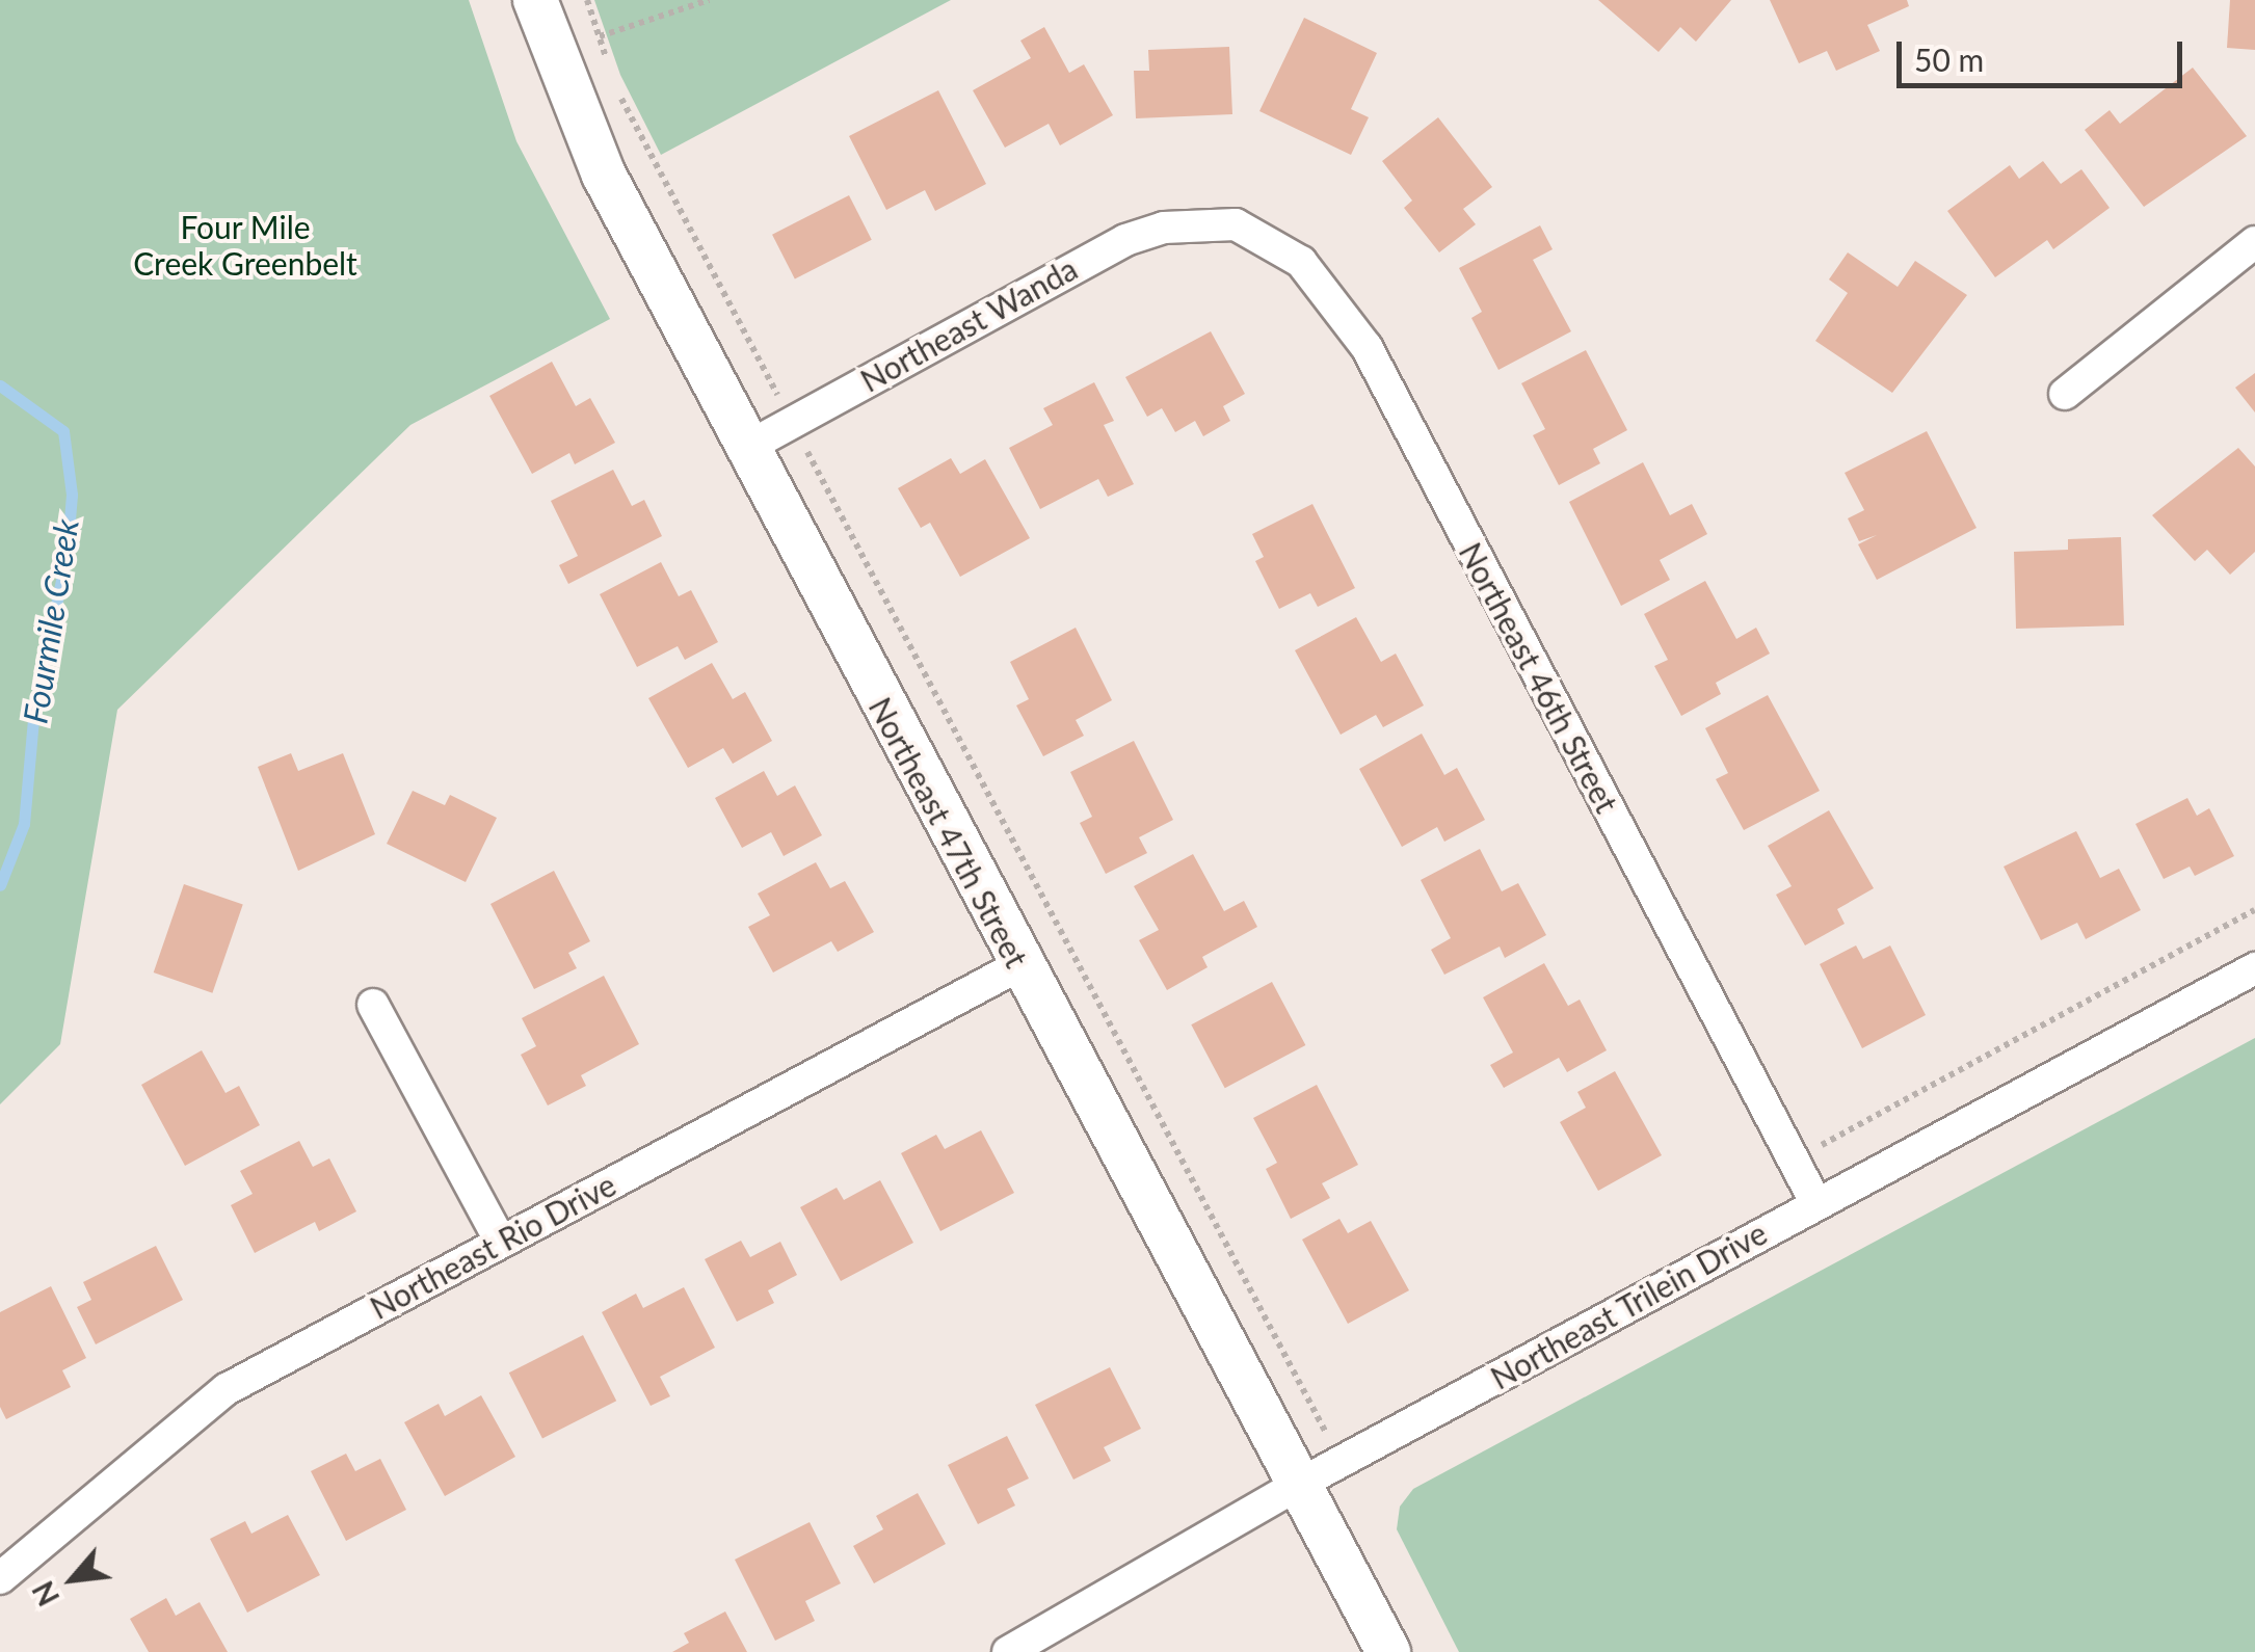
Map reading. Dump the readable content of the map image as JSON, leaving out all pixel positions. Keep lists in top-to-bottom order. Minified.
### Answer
{"streets":{"street":["Northeast Wanda","Northeast 46th Street","Northeast 47th Street","Northeast Rio Drive","Northeast Trilein Drive"]},"crossings":[["Northeast Wanda","Northeast 46th Street"],["Northeast Wanda","Northeast 47th Street"],["Northeast 46th Street","Northeast Trilein Drive"],["Northeast 47th Street","Northeast Rio Drive"],["Northeast 47th Street","Northeast Trilein Drive"]],"water":["Fourmile Creek"],"parks":["Four Mile Creek Greenbelt"],"scale_bar":"50 m","north":"bottom left"}
